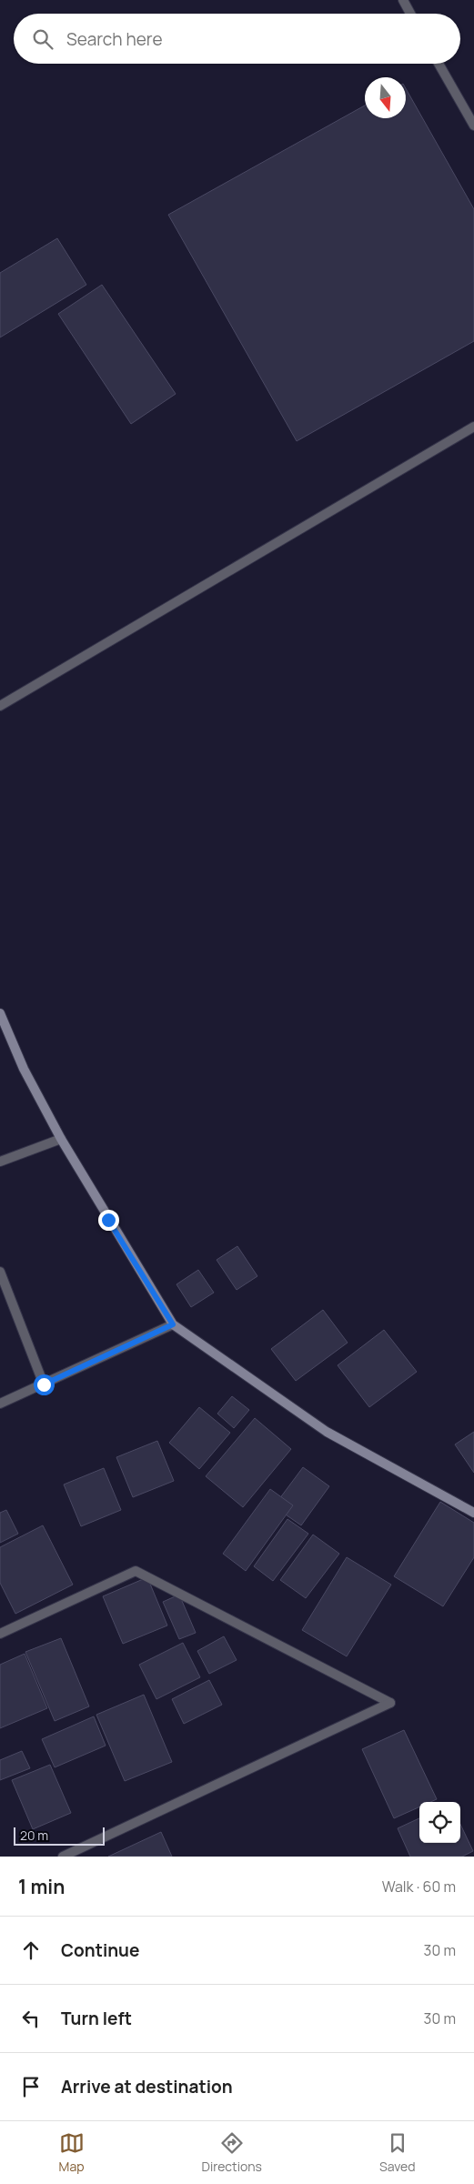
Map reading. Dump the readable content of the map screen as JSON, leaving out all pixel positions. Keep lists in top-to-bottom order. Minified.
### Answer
{"scale_bar":"20 m","north":"bottom","page":{"search":"Search here","scale":"20 m","heading":["1 min","Walk · 60 m"],"list":[["Continue","30 m"],["Turn left","30 m"],"Arrive at destination"],"nav":["Map","Directions","Saved"]}}
